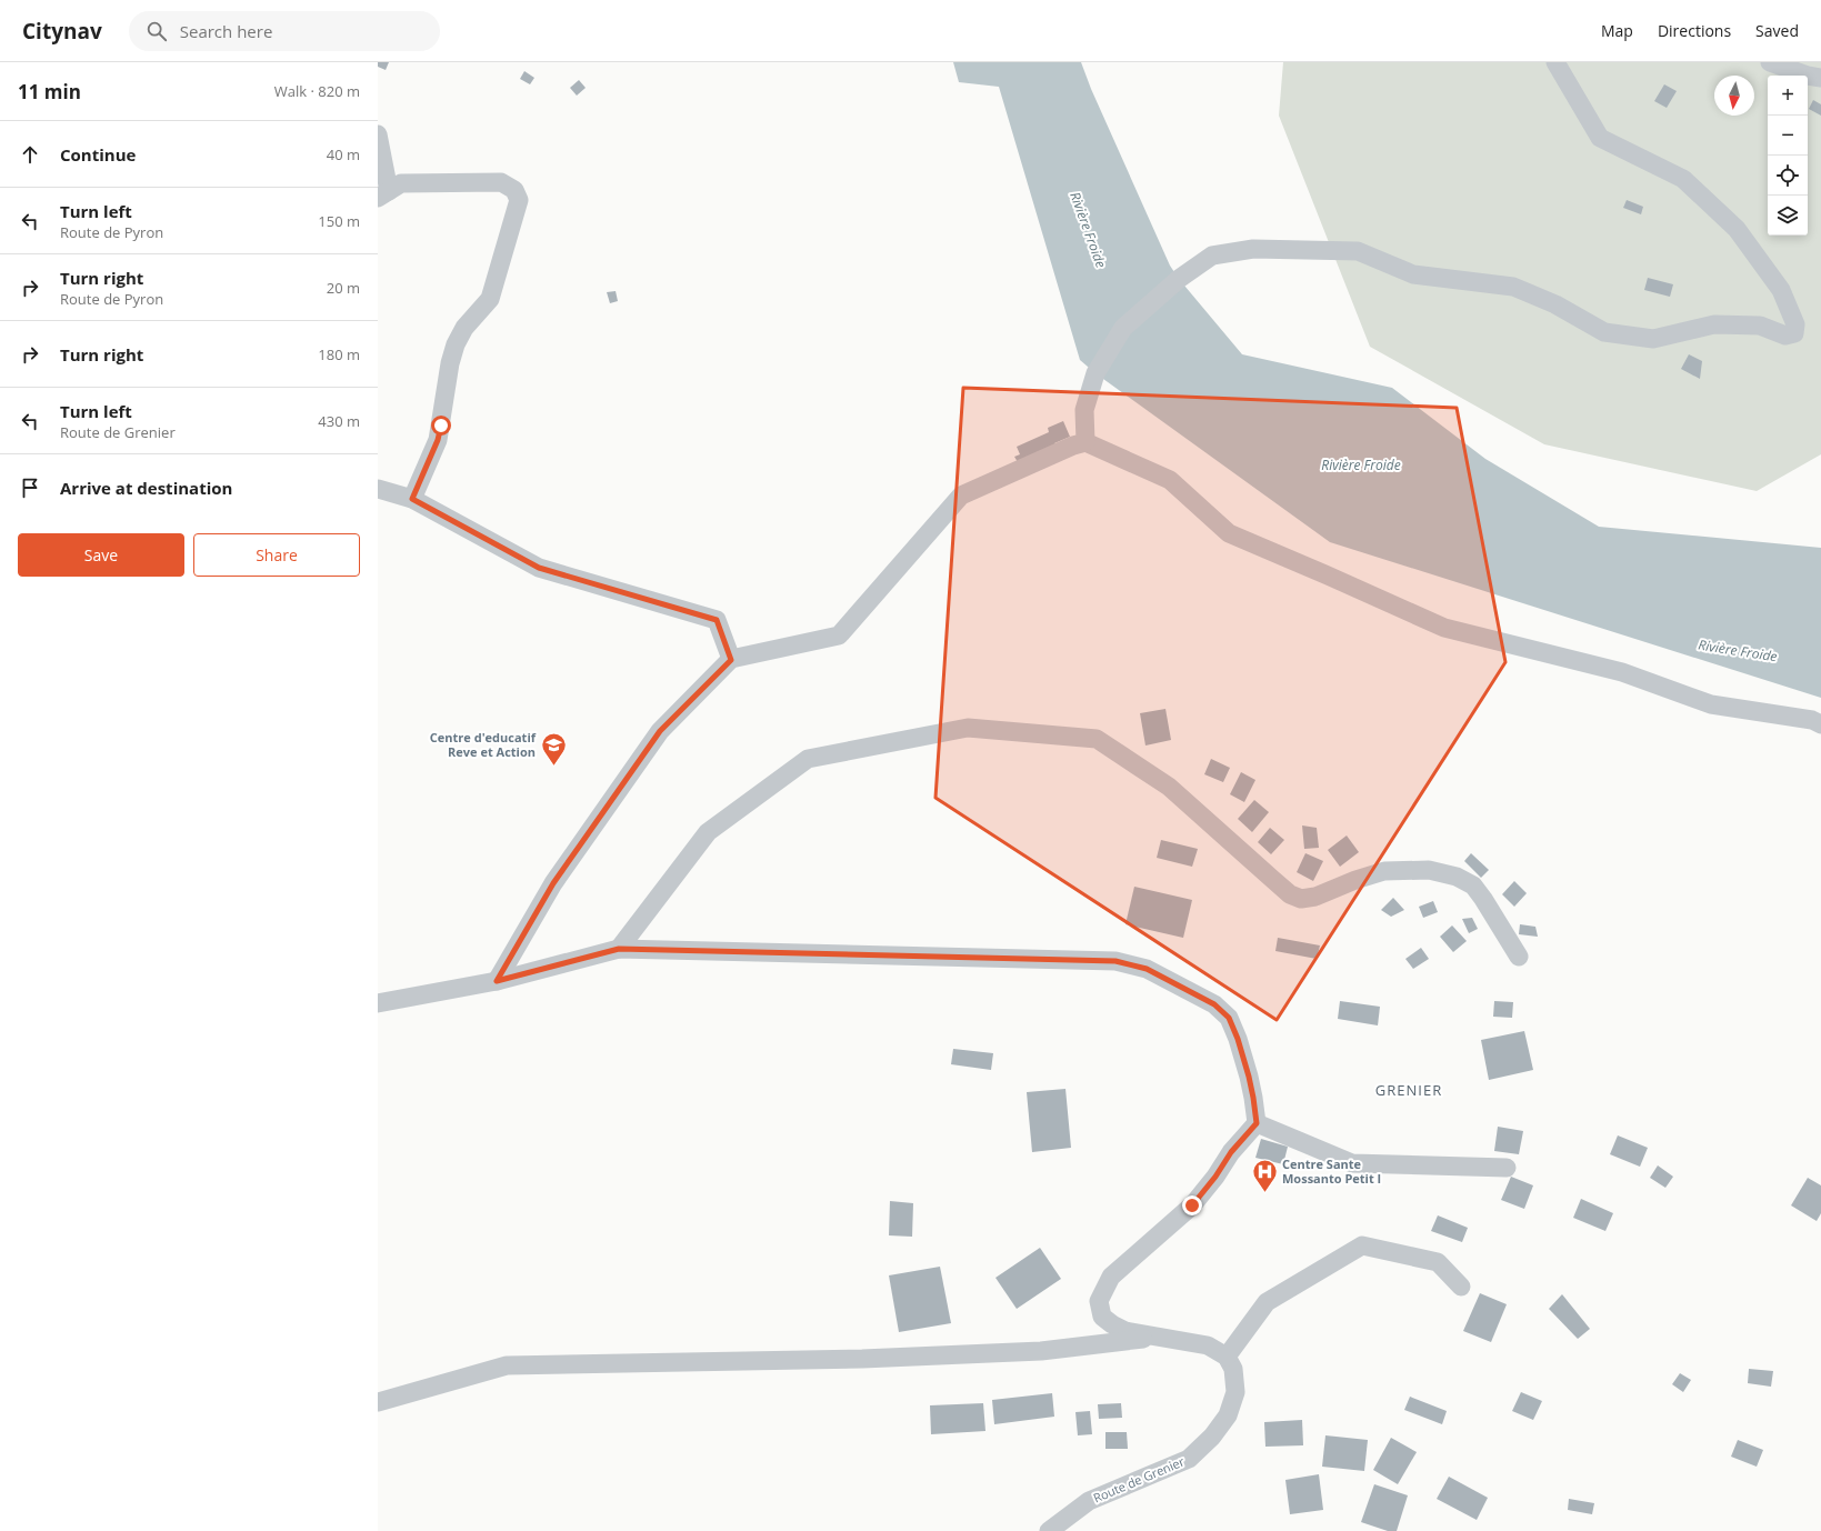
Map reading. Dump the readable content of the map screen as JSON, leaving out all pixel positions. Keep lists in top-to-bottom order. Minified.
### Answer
{"streets":{"street":["Route de Grenier"]},"districts":["GRENIER"],"water":["Rivière Froide"],"places":{"school or university":["Centre d'educatif Reve et Action"],"hospital":["Centre Sante Mossanto Petit I"]},"north":"bottom","page":{"header":"Citynav","search":"Search here","nav":["Map","Directions","Saved"],"heading":["11 min","Walk · 820 m"],"map_buttons":["+","−"],"list":[["Continue","40 m"],["Turn left","Route de Pyron","150 m"],["Turn right","Route de Pyron","20 m"],["Turn right","180 m"],["Turn left","Route de Grenier","430 m"],"Arrive at destination"],"buttons":["Save","Share"]}}
